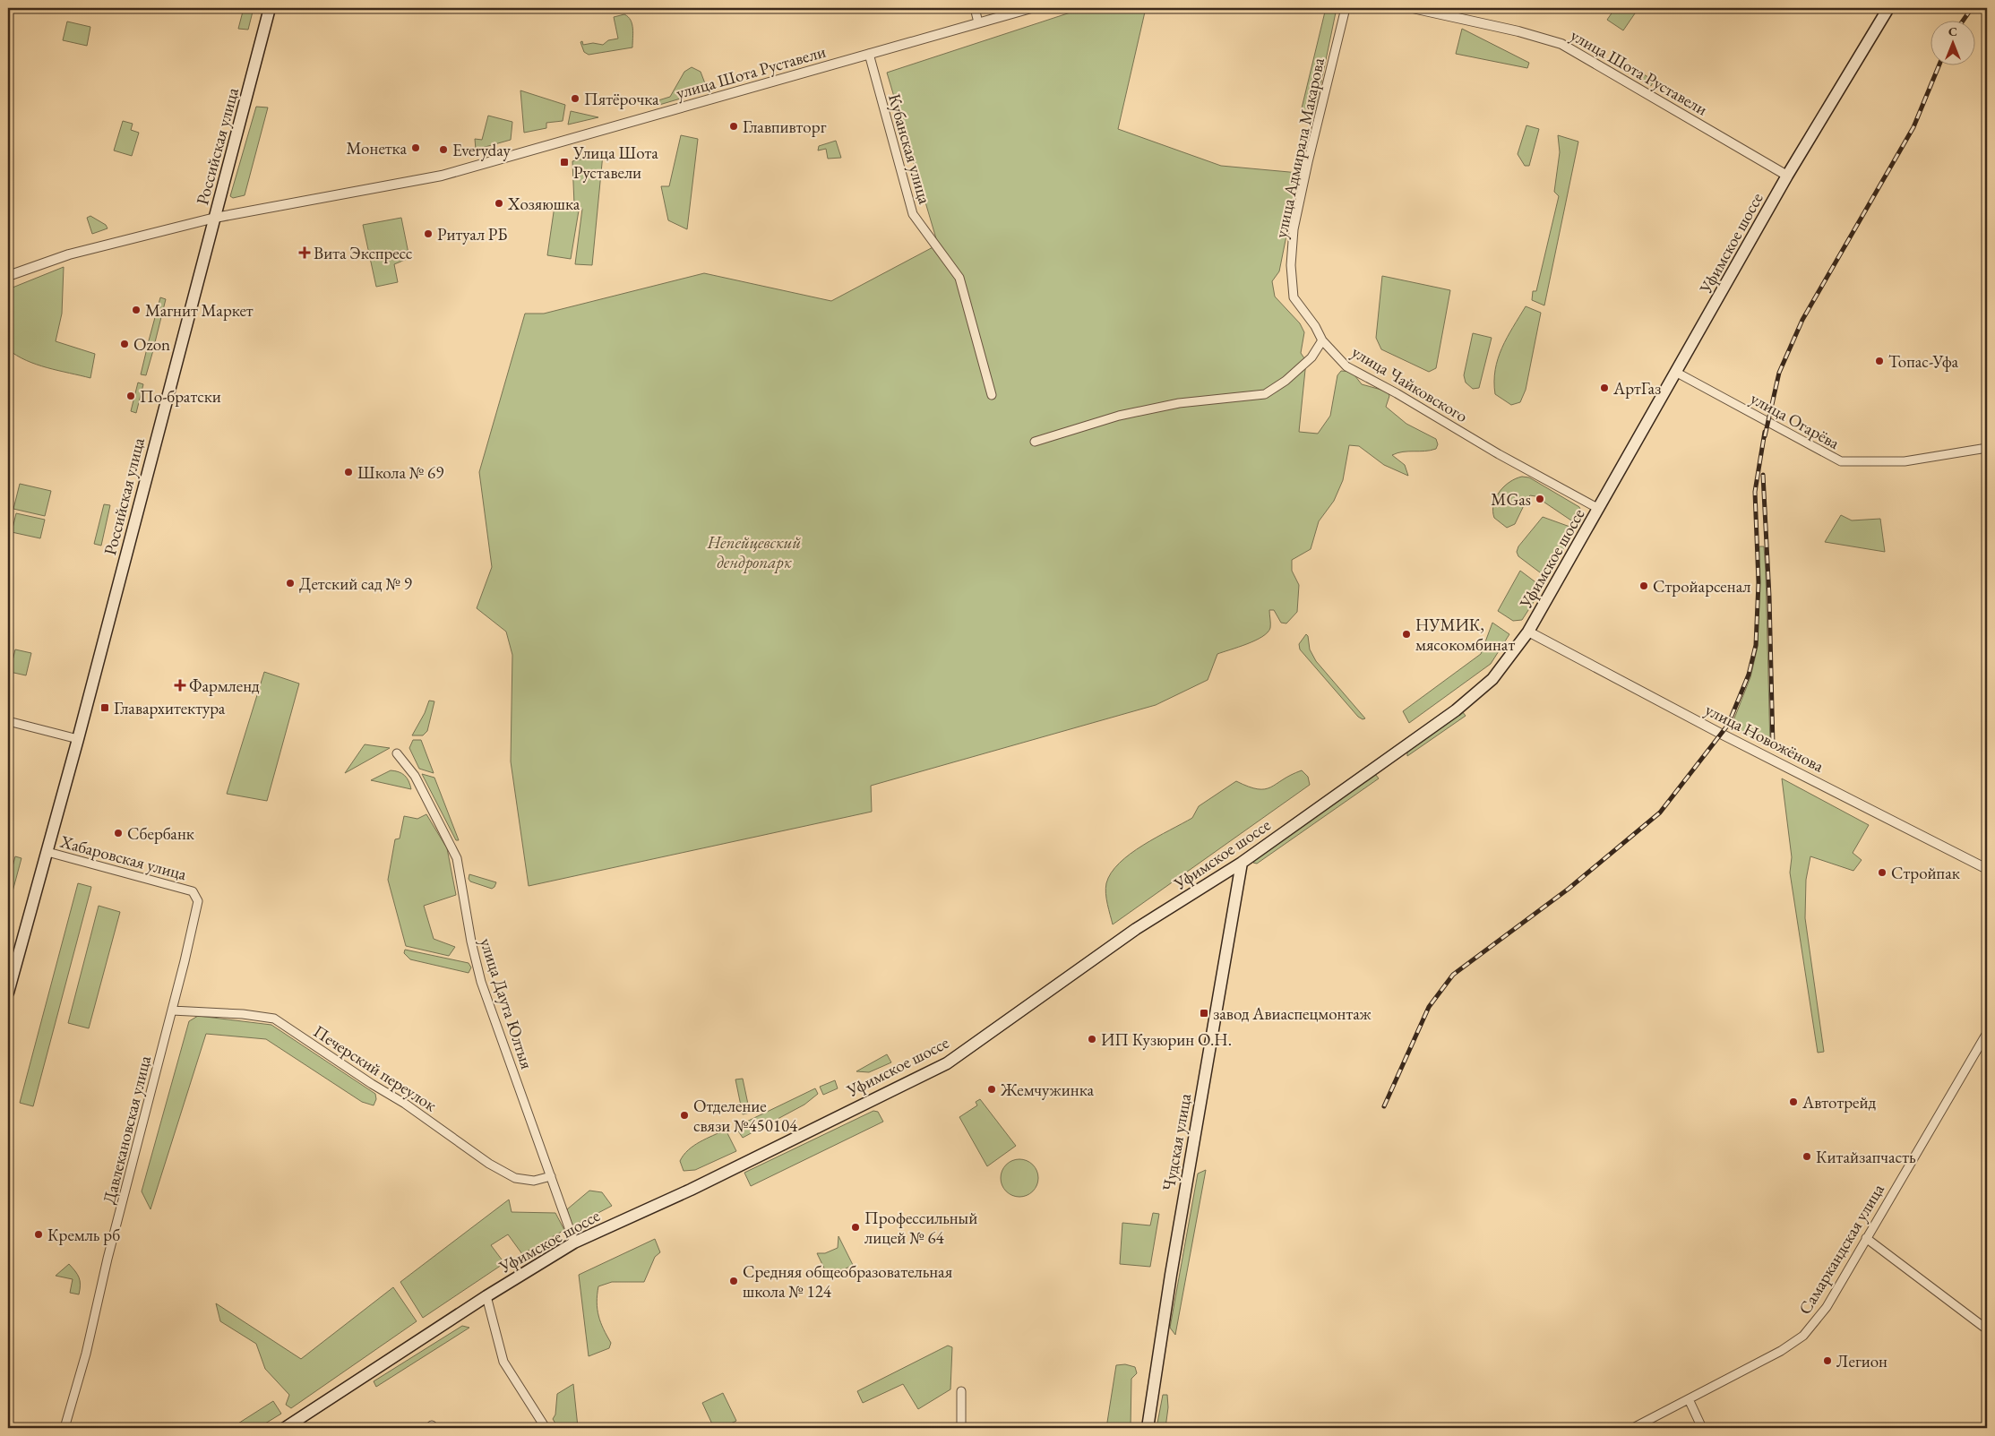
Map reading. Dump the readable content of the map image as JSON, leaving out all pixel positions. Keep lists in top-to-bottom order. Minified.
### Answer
{"streets":{"main road":["Российская улица","Уфимское шоссе","Чудская улица"],"street":["улица Шота Руставели","улица Адмирала Макарова","Кубанская улица","улица Чайковского","улица Огарёва","улица Новожёнова","Хабаровская улица","улица Даута Юлтыя","Печерский переулок","Давлекановская улица","Самаркандская улица"]},"crossings":[["улица Шота Руставели","Российская улица"],["улица Шота Руставели","Кубанская улица"],["улица Шота Руставели","Уфимское шоссе"],["Российская улица","Хабаровская улица"],["улица Адмирала Макарова","улица Чайковского"],["Уфимское шоссе","улица Чайковского"],["Уфимское шоссе","улица Огарёва"],["Уфимское шоссе","улица Новожёнова"],["Уфимское шоссе","улица Даута Юлтыя"],["Уфимское шоссе","Чудская улица"],["Хабаровская улица","Давлекановская улица"],["улица Даута Юлтыя","Печерский переулок"],["Печерский переулок","Давлекановская улица"]],"parks":["Непейцевский дендропарк"],"places":{"other":["Пятёрочка","Главпивторг","Монетка","Everyday","Хозяюшка","Ритуал РБ","Магнит Маркет","Ozon","Топас-Уфа","АртГаз","По-братски","Школа № 69","MGas","Детский сад № 9","Стройарсенал","НУМИК, мясокомбинат","Сбербанк","Стройпак","ИП Кузюрин О.Н.","Жемчужинка","Автотрейд","Отделение связи №450104","Китайзапчасть","Профессильный лицей № 64","Кремль рб","Средняя общеобразовательная школа № 124","Легион"],"transit":["Улица Шота Руставели","Главархитектура","завод Авиаспецмонтаж"],"health":["Вита Экспресс","Фармленд"]},"north":"top"}
